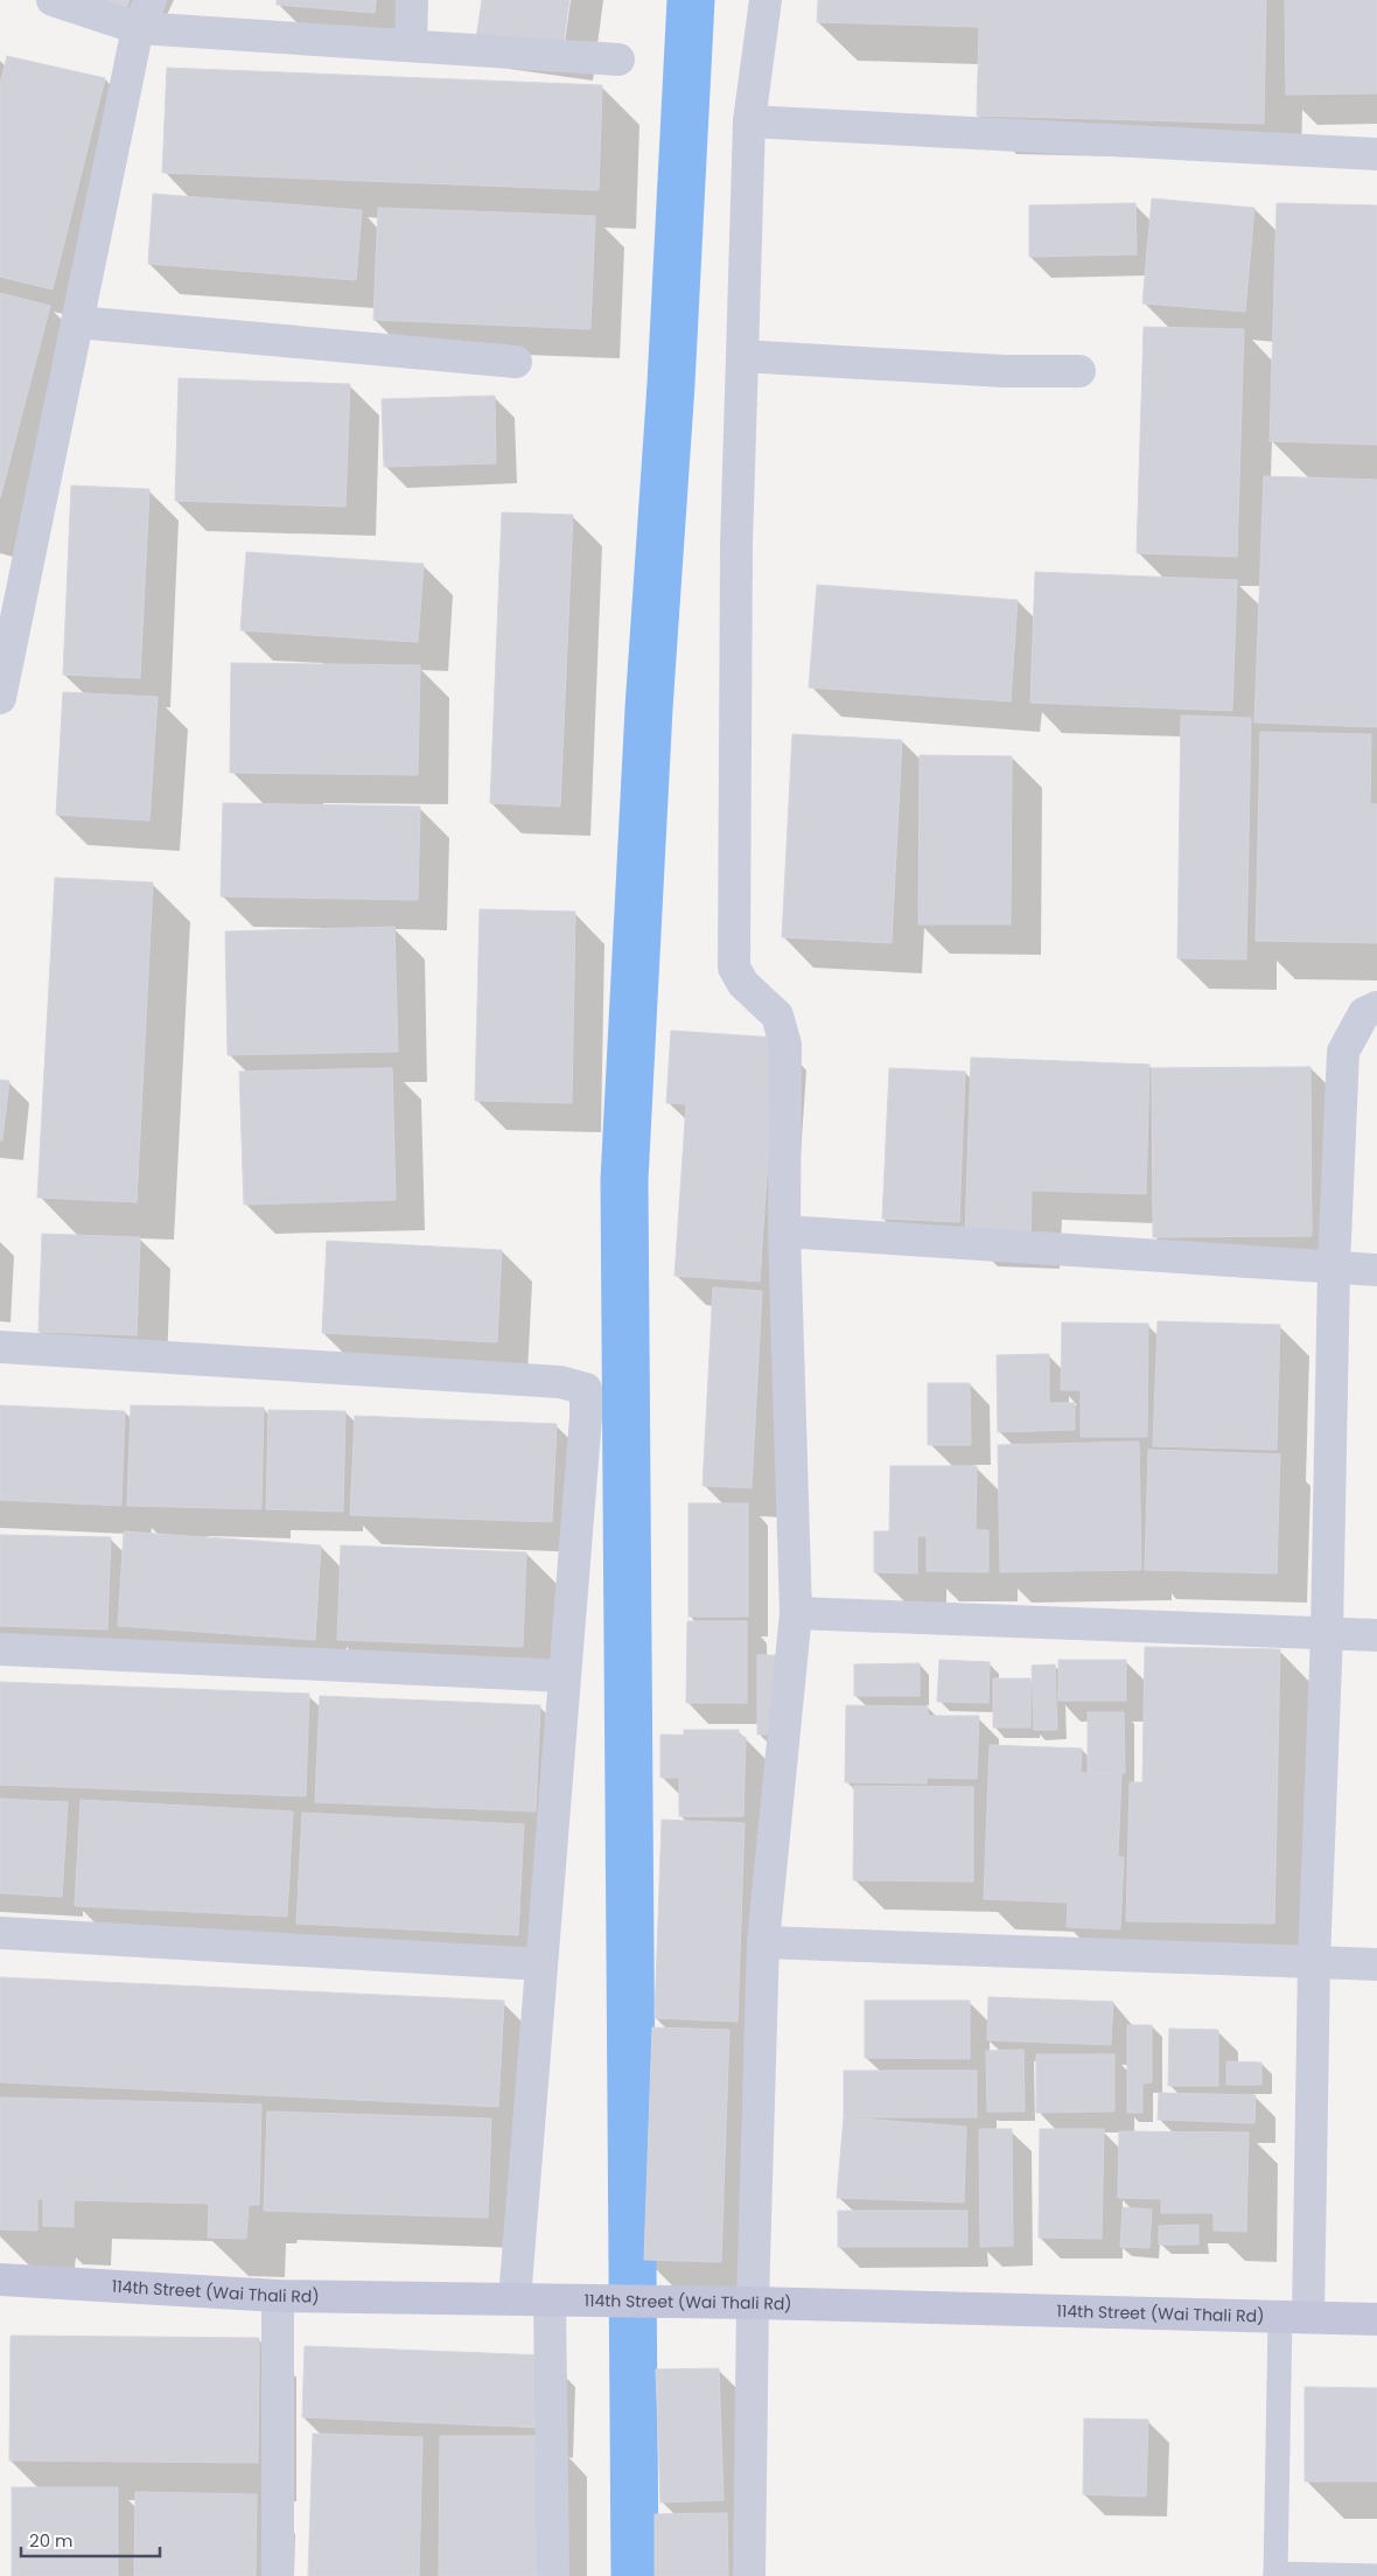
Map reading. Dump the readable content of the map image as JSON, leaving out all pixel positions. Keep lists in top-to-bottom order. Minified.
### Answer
{"streets":{"street":["114th Street (Wai Thali Rd)"]},"scale_bar":"20 m"}
